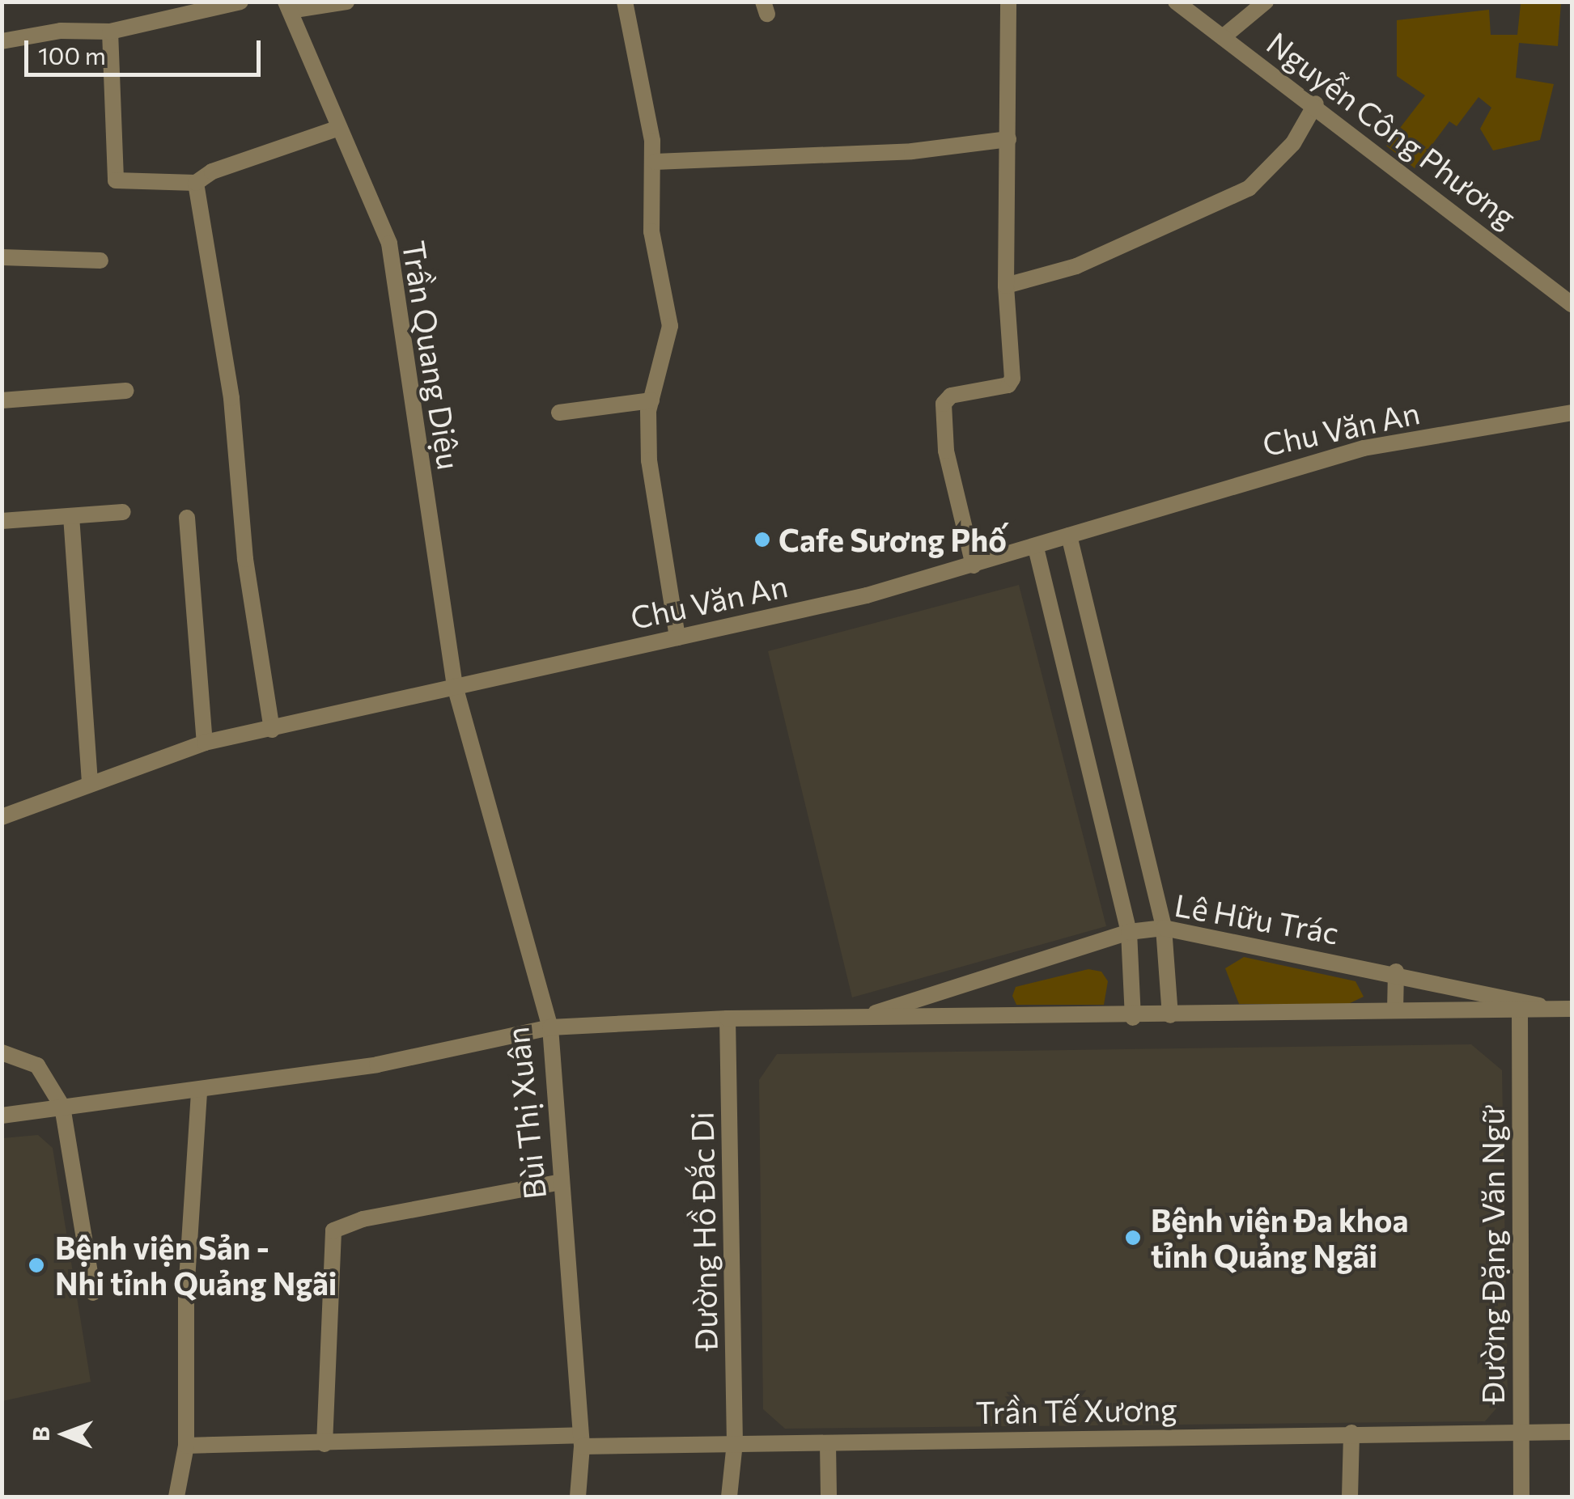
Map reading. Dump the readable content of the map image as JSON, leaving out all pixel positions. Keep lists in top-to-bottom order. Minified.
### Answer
{"streets":{"street":["Nguyễn Công Phương","Trần Quang Diệu","Chu Văn An","Lê Hữu Trác","Bùi Thị Xuân","Đường Hồ Đắc Di","Đường Đặng Văn Ngữ","Trần Tế Xương"]},"crossings":[["Trần Quang Diệu","Chu Văn An"],["Trần Quang Diệu","Bùi Thị Xuân"],["Chu Văn An","Bùi Thị Xuân"],["Lê Hữu Trác","Bùi Thị Xuân"],["Lê Hữu Trác","Đường Hồ Đắc Di"],["Lê Hữu Trác","Đường Đặng Văn Ngữ"],["Bùi Thị Xuân","Trần Tế Xương"],["Đường Hồ Đắc Di","Trần Tế Xương"],["Đường Đặng Văn Ngữ","Trần Tế Xương"]],"places":["Cafe Sương Phố","Bệnh viện Đa khoa tỉnh Quảng Ngãi","Bệnh viện Sản - Nhi tỉnh Quảng Ngãi"],"scale_bar":"100 m","north":"left"}
